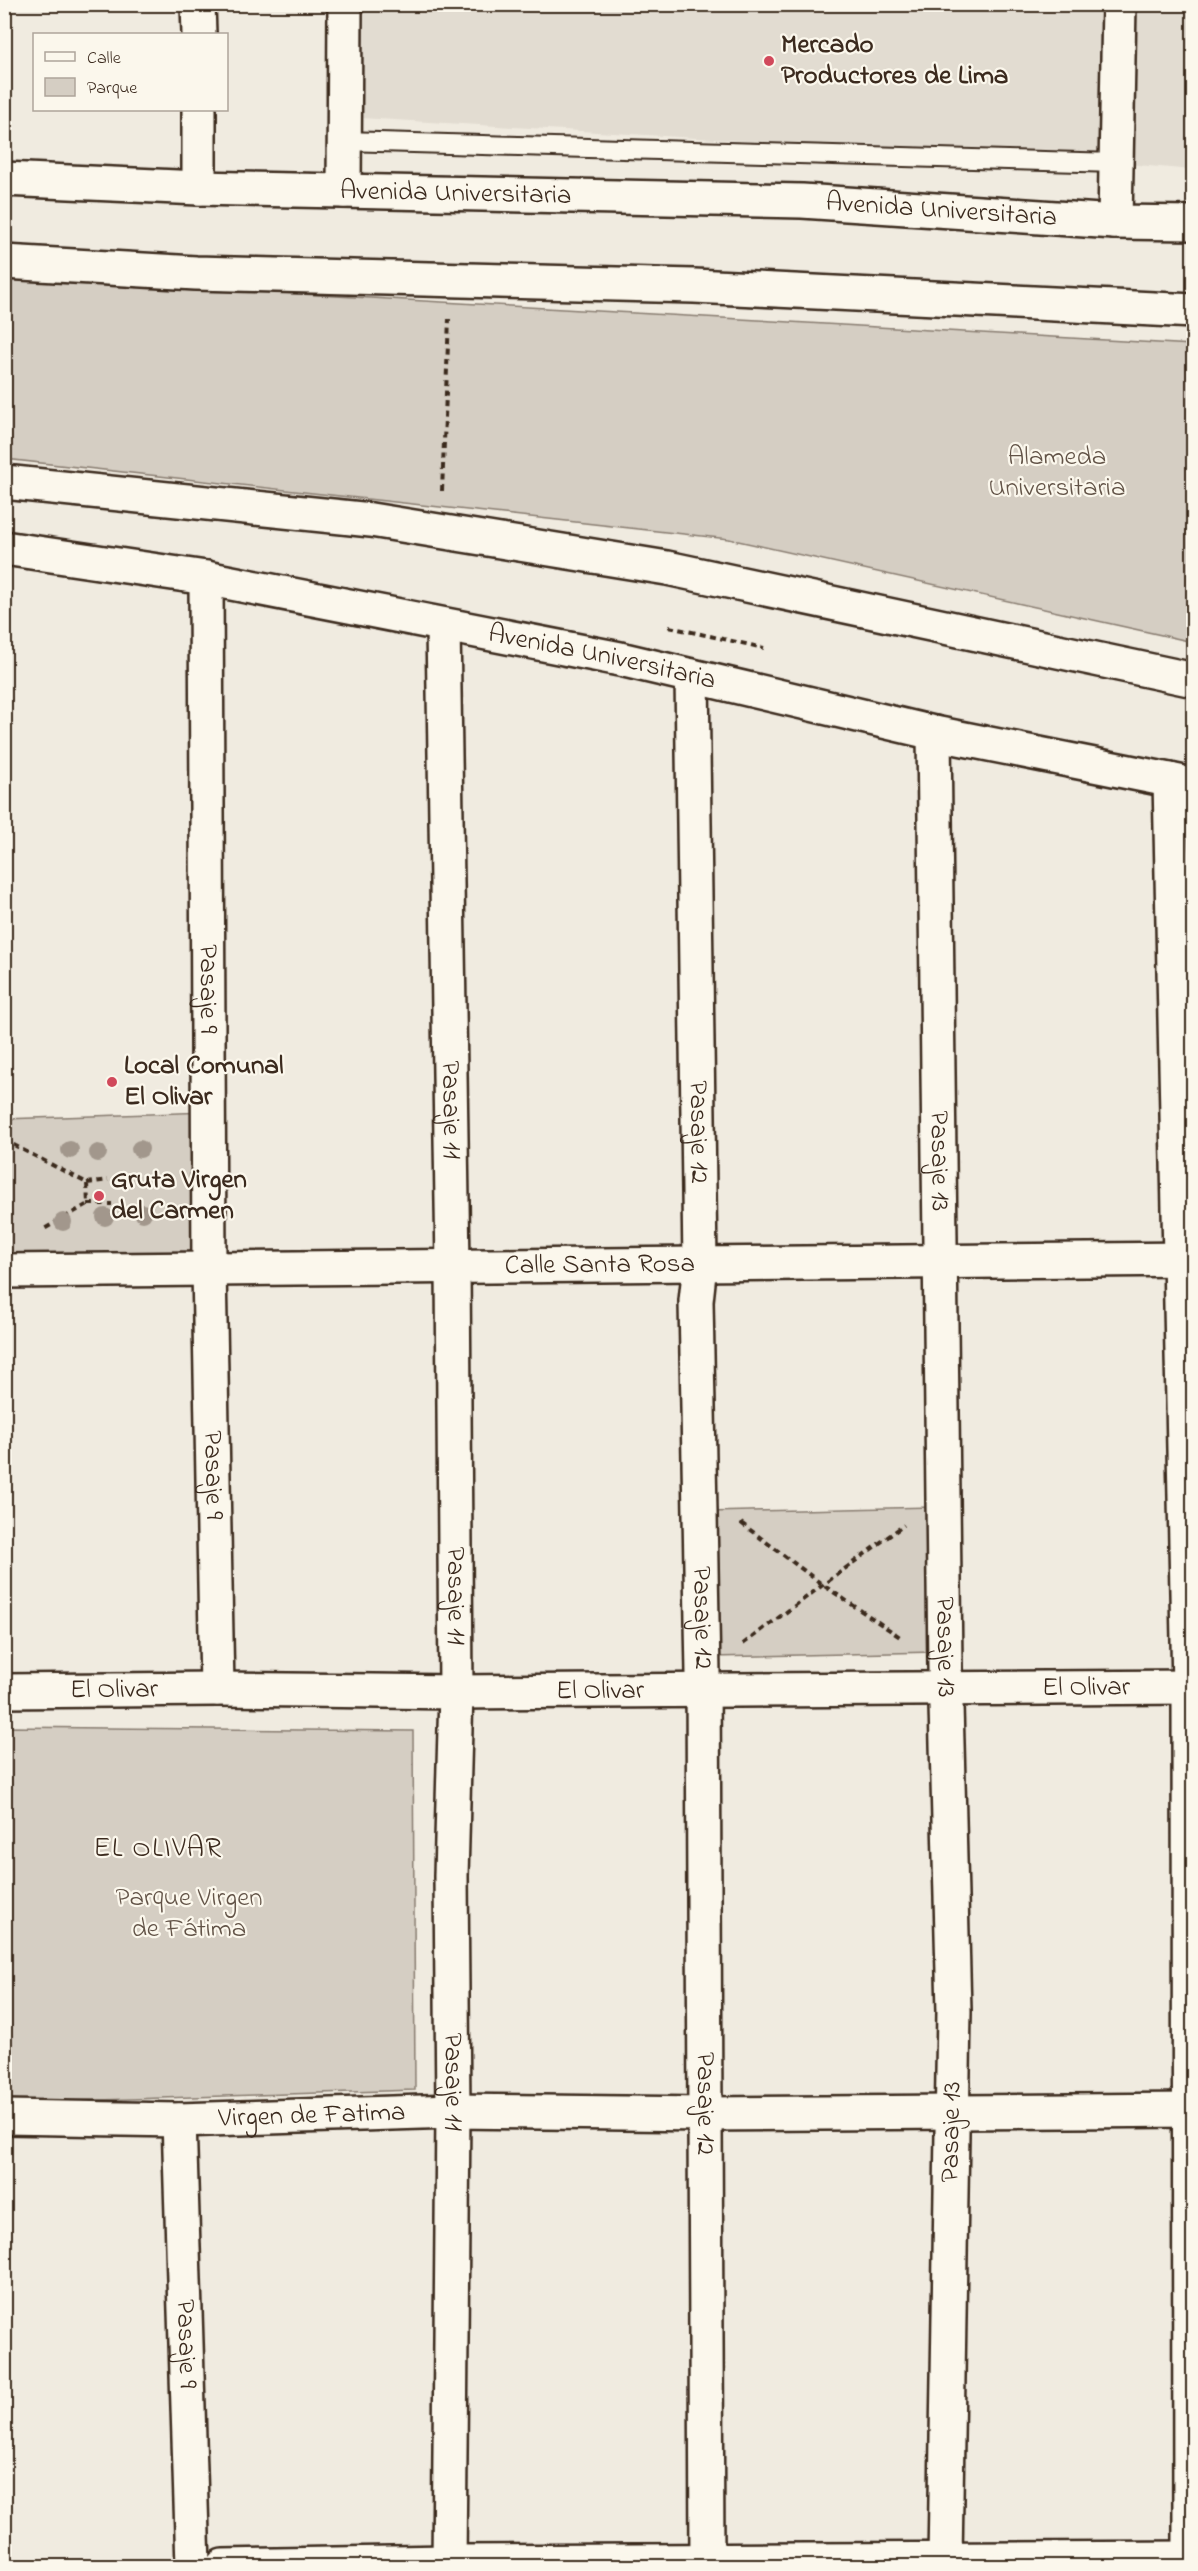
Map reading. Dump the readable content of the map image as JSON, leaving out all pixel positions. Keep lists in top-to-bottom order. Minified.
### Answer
{"streets":{"street":["Avenida Universitaria","Pasaje 9","Pasaje 11","Pasaje 12","Pasaje 13","Calle Santa Rosa","El Olivar","Virgen de Fatima"]},"crossings":[["Avenida Universitaria","Pasaje 9"],["Avenida Universitaria","Pasaje 11"],["Avenida Universitaria","Pasaje 12"],["Avenida Universitaria","Pasaje 13"],["Pasaje 9","Calle Santa Rosa"],["Pasaje 9","El Olivar"],["Pasaje 9","Virgen de Fatima"],["Pasaje 11","Calle Santa Rosa"],["Pasaje 11","El Olivar"],["Pasaje 11","Virgen de Fatima"],["Pasaje 12","Calle Santa Rosa"],["Pasaje 12","El Olivar"],["Pasaje 12","Virgen de Fatima"],["Pasaje 13","Calle Santa Rosa"],["Pasaje 13","El Olivar"],["Pasaje 13","Virgen de Fatima"]],"districts":["EL OLIVAR"],"parks":["Alameda Universitaria","Parque Virgen de Fátima"],"places":["Mercado Productores de Lima","Local Comunal El Olivar","Gruta Virgen del Carmen"],"legend":["Calle","Parque"]}
